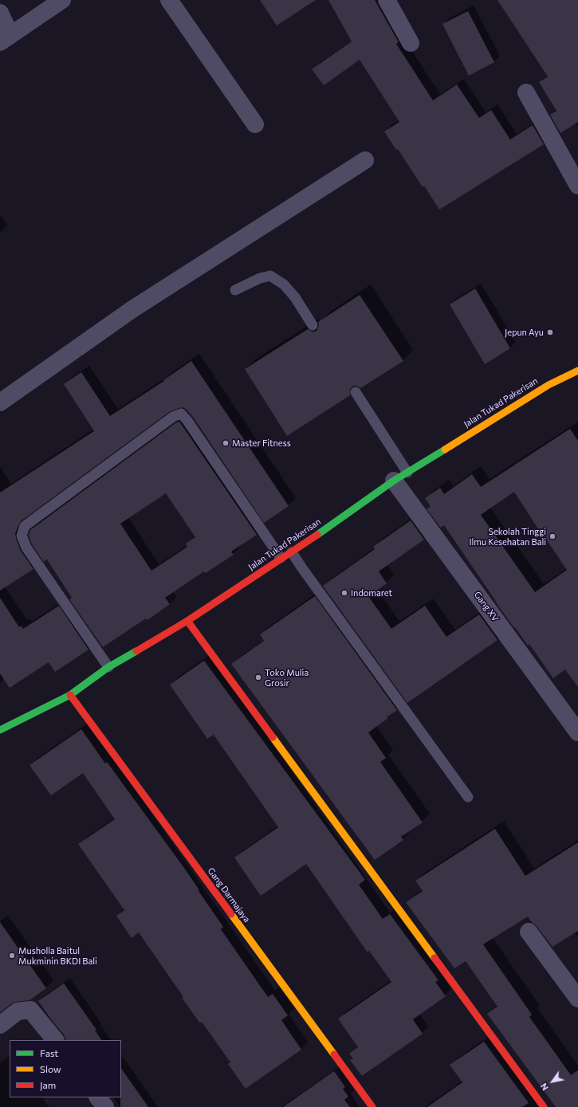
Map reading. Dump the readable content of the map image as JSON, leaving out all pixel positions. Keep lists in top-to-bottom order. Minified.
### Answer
{"streets":{"street":["Jalan Tukad Pakerisan","Gang XV","Gang Darmajaya"]},"crossings":[["Jalan Tukad Pakerisan","Gang XV"],["Jalan Tukad Pakerisan","Gang Darmajaya"]],"places":["Jepun Ayu","Master Fitness","Sekolah Tinggi Ilmu Kesehatan Bali","Indomaret","Toko Mulia Grosir","Musholla Baitul Mukminin BKDI Bali"],"legend":["Fast","Slow","Jam"],"north":"bottom left"}
